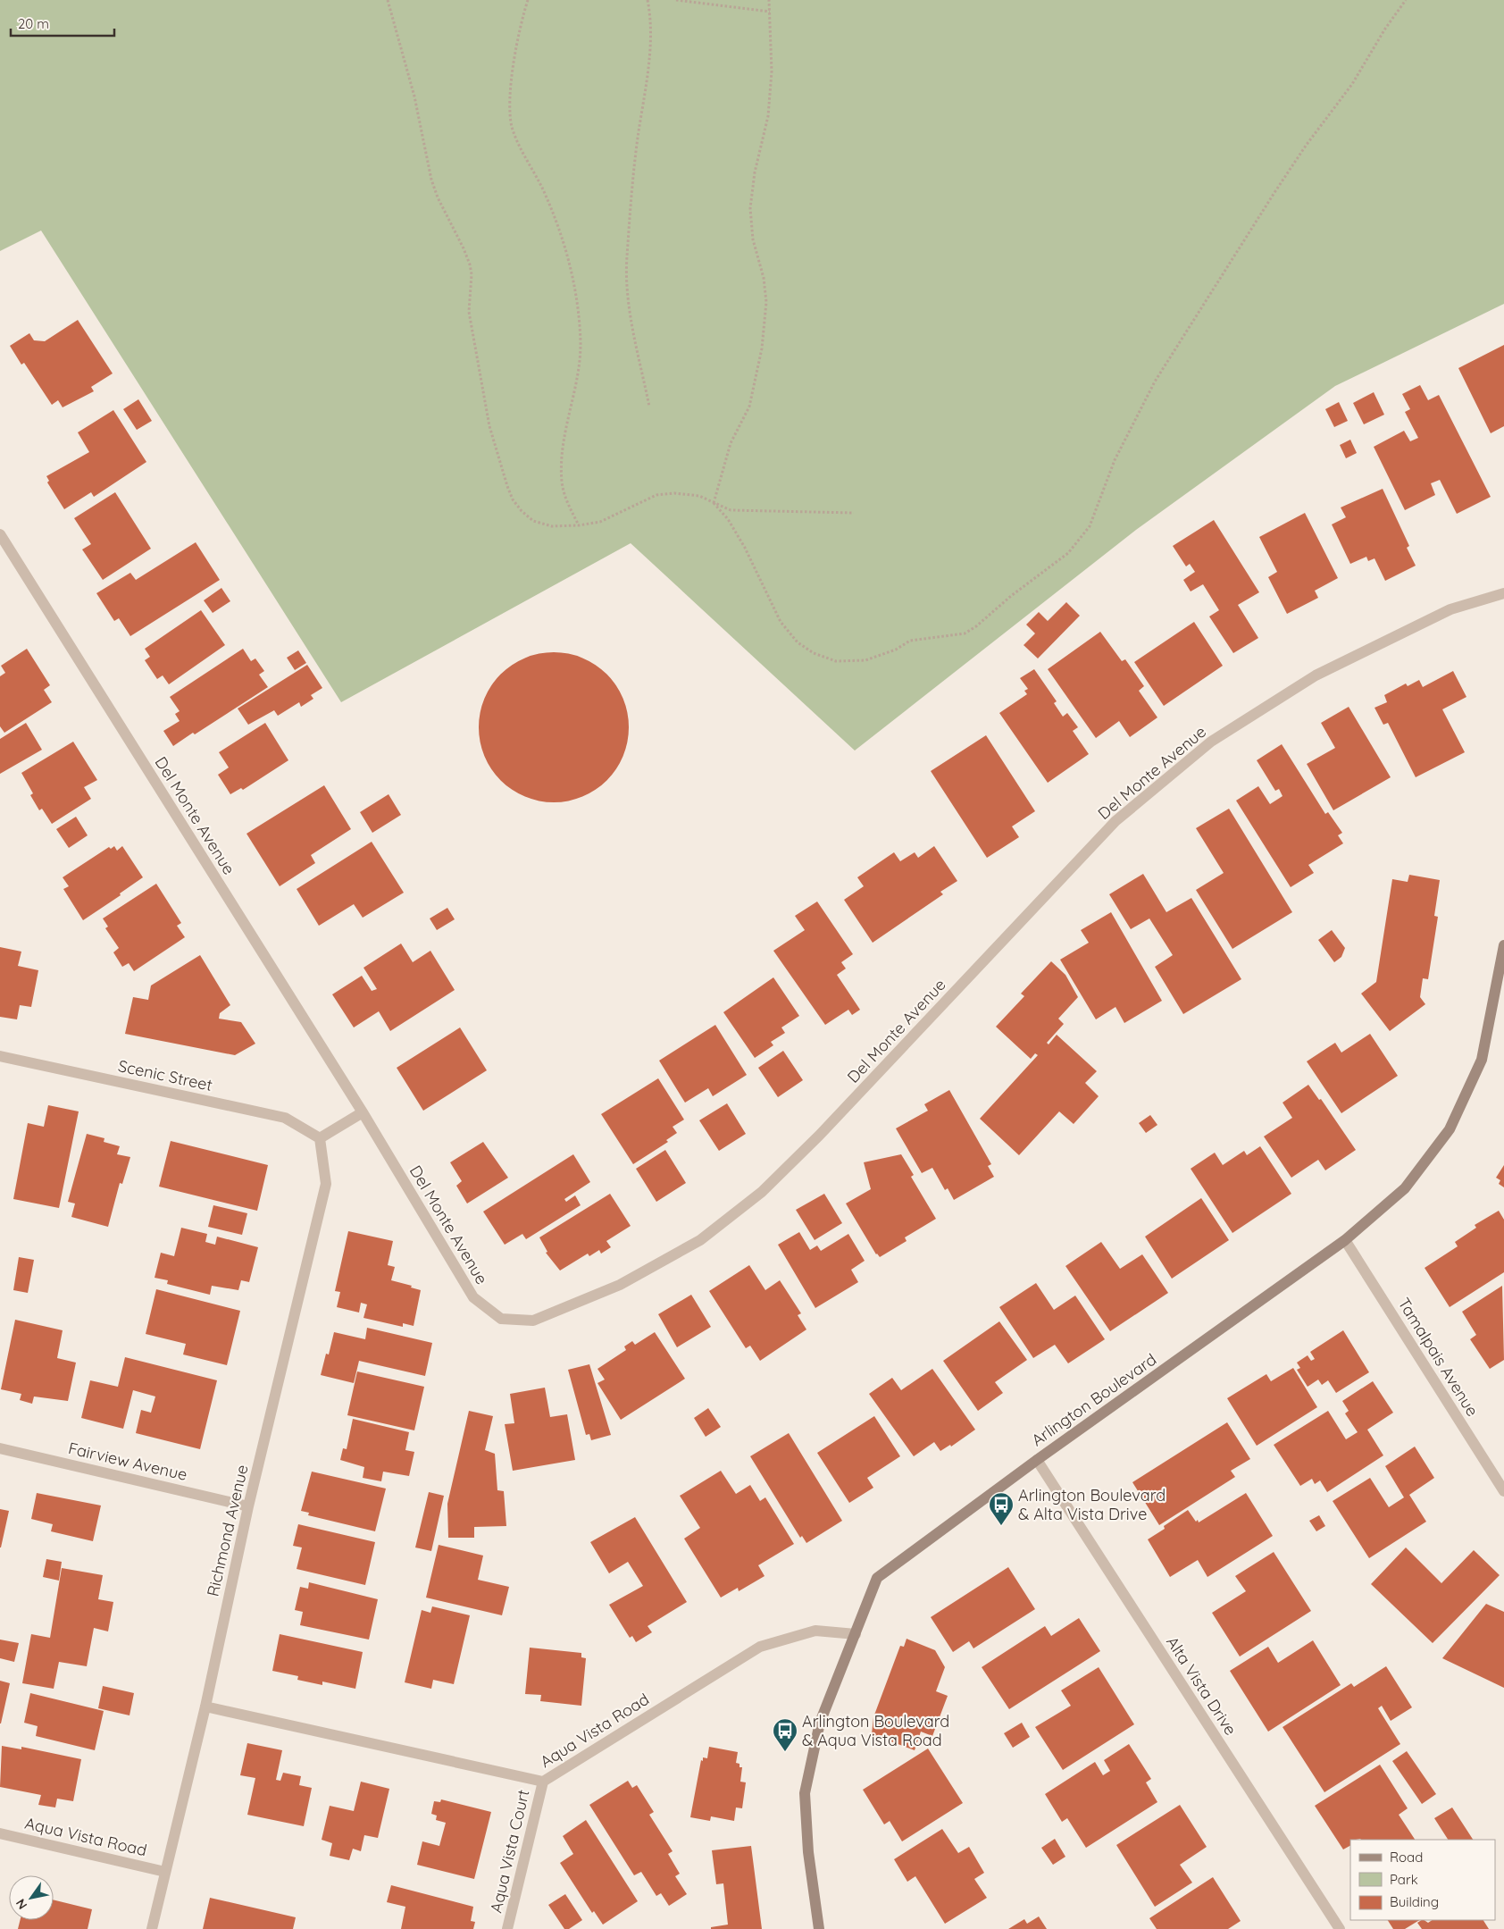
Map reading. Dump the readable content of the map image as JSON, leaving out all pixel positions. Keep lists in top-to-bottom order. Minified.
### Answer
{"streets":{"main road":["Arlington Boulevard"],"street":["Del Monte Avenue","Scenic Street","Tamalpais Avenue","Fairview Avenue","Richmond Avenue","Alta Vista Drive","Aqua Vista Road","Aqua Vista Court"]},"crossings":[["Scenic Street","Richmond Avenue"],["Tamalpais Avenue","Arlington Boulevard"],["Arlington Boulevard","Alta Vista Drive"],["Arlington Boulevard","Aqua Vista Road"],["Fairview Avenue","Richmond Avenue"],["Richmond Avenue","Aqua Vista Road"],["Aqua Vista Road","Aqua Vista Court"]],"places":{"bus stop":["Arlington Boulevard & Alta Vista Drive","Arlington Boulevard & Aqua Vista Road"]},"legend":["Road","Park","Building"],"scale_bar":"20 m","north":"bottom left"}
